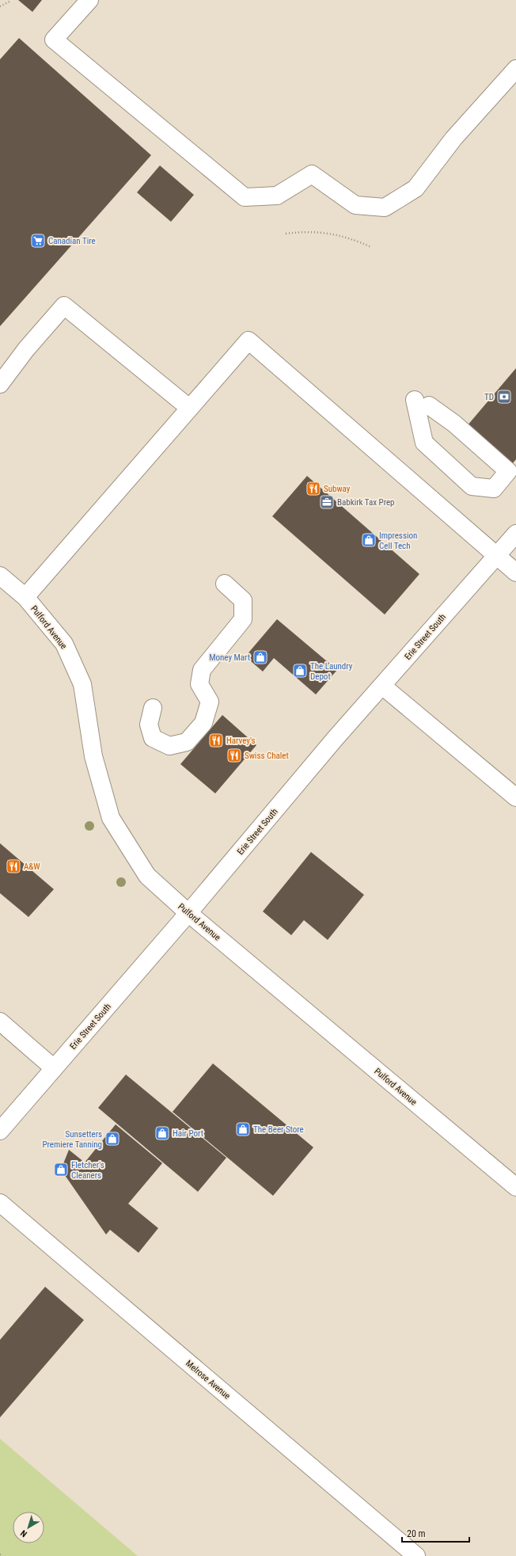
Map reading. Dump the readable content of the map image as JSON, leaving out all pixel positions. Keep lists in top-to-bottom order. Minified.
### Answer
{"streets":{"street":["Pulford Avenue","Erie Street South","Melrose Avenue"]},"crossings":[["Pulford Avenue","Erie Street South"]],"places":{"supermarket":["Canadian Tire"],"bank":["TD"],"restaurant":["Subway","Harvey's","Swiss Chalet","A&W"],"office":["Babkirk Tax Prep"],"shop":["Impression Cell Tech","Money Mart","The Laundry Depot","The Beer Store","Hair Port","Sunsetters Premiere Tanning","Fletcher's Cleaners"]},"scale_bar":"20 m","north":"bottom left"}
